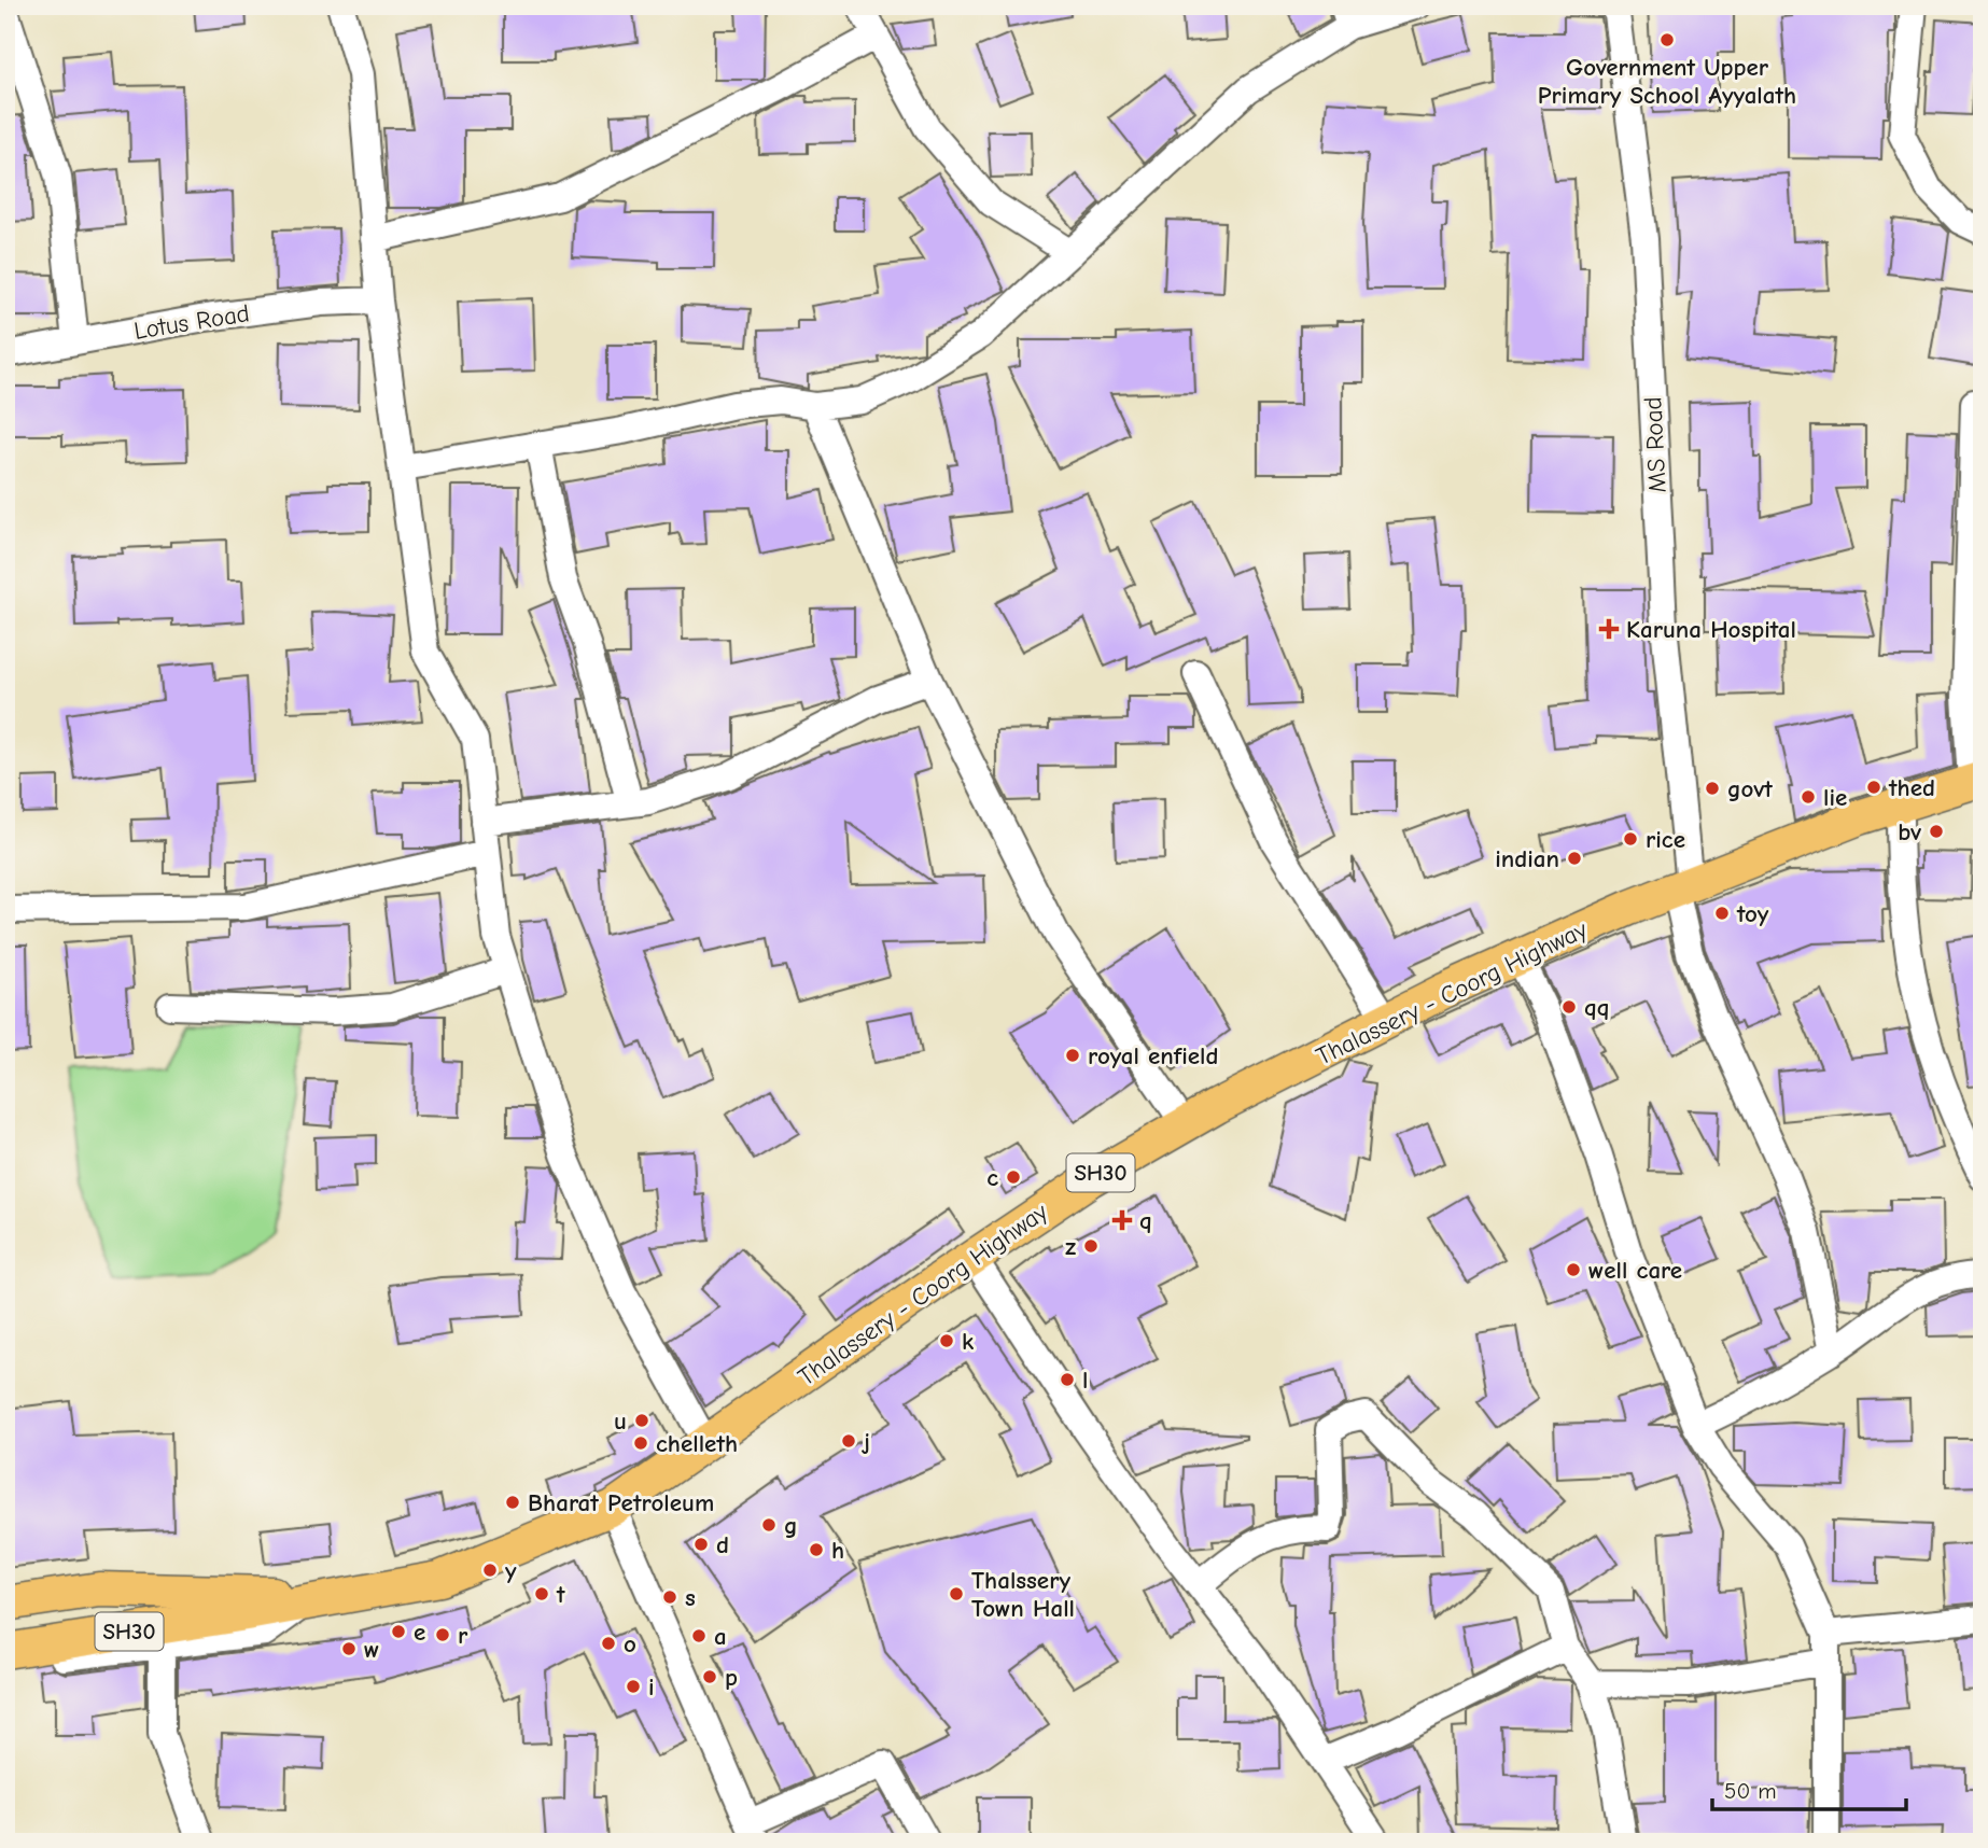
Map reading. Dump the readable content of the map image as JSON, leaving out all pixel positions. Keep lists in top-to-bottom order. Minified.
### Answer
{"streets":{"main road":["Thalassery - Coorg Highway","SH30"],"street":["Lotus Road","MS Road"]},"crossings":[["MS Road","Thalassery - Coorg Highway"]],"places":{"other":["Government Upper Primary School Ayyalath","thed","govt","lie","bv","rice","indian","toy","qq","royal enfield","c","z","well care","k","l","u","j","chelleth","Bharat Petroleum","g","d","h","y","t","Thalssery Town Hall","s","e","r","a","o","w","p","i"],"health":["Karuna Hospital","q"]},"scale_bar":"50 m"}
